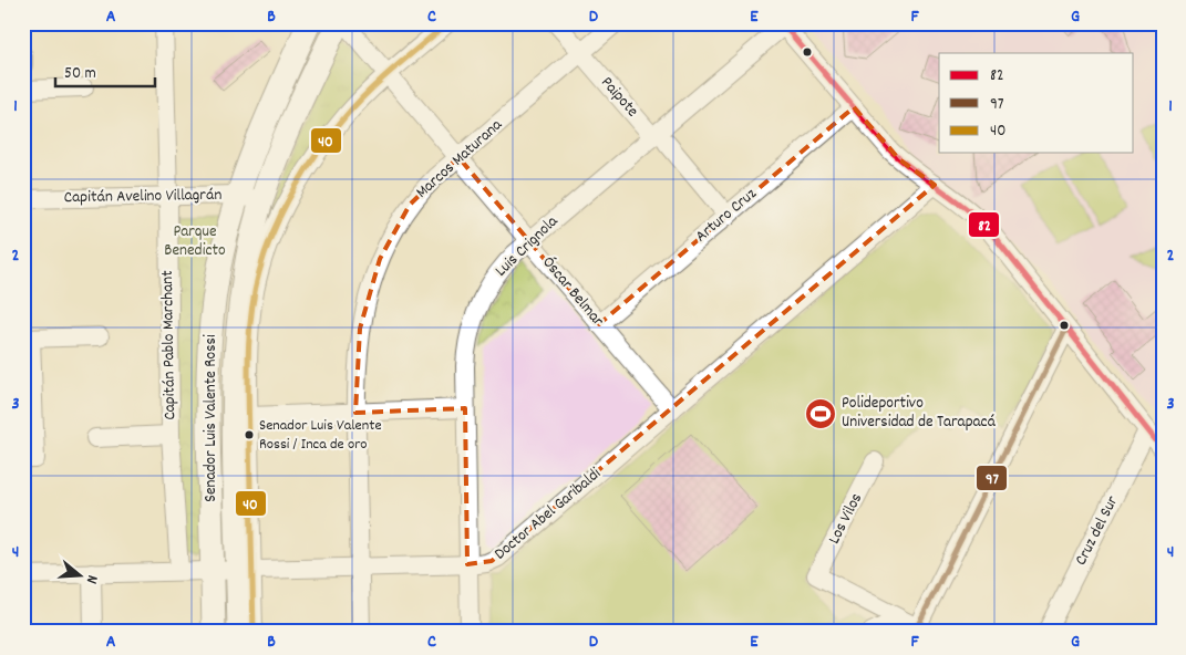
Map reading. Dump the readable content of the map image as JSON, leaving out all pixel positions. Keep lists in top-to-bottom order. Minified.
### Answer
{"streets":{"main road":["Senador Luis Valente Rossi"],"street":["Paipote","Marcos Maturana","Capitán Avelino Villagrán","Arturo Cruz","Luis Crignola","Óscar Belmar","Capitán Pablo Marchant","Doctor Abel Garibaldi","Los Vilos","Cruz del Sur"]},"crossings":[["Paipote","Marcos Maturana"],["Paipote","Arturo Cruz"],["Paipote","Luis Crignola"],["Marcos Maturana","Óscar Belmar"],["Marcos Maturana","Doctor Abel Garibaldi"],["Capitán Avelino Villagrán","Capitán Pablo Marchant"],["Capitán Avelino Villagrán","Senador Luis Valente Rossi"],["Arturo Cruz","Óscar Belmar"],["Luis Crignola","Óscar Belmar"],["Luis Crignola","Doctor Abel Garibaldi"],["Óscar Belmar","Doctor Abel Garibaldi"],["Capitán Pablo Marchant","Doctor Abel Garibaldi"],["Senador Luis Valente Rossi","Doctor Abel Garibaldi"]],"parks":["Parque Benedicto"],"places":{"sports":["Polideportivo Universidad de Tarapacá"],"other":["Senador Luis Valente Rossi / Inca de oro"]},"lines":["transit line 82","transit line 40","transit line 97"],"legend":["82","97","40"],"scale_bar":"50 m","north":"right","grid":{"columns":["A","B","C","D","E","F","G"],"rows":["1","2","3","4"]}}
